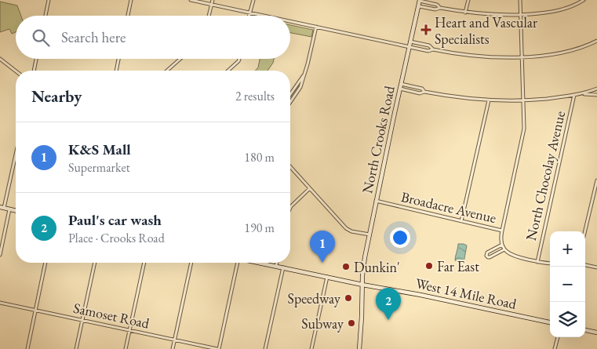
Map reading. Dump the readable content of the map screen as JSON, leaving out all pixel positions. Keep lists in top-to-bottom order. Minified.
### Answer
{"streets":{"main road":["North Crooks Road","West 14 Mile Road"],"street":["North Chocolay Avenue","Broadacre Avenue","Samoset Road"]},"crossings":[["North Crooks Road","Broadacre Avenue"],["North Crooks Road","West 14 Mile Road"]],"places":{"health":["Heart and Vascular Specialists"],"other":["Far East","Dunkin'","Speedway","Subway"]},"page":{"search":"Search here","heading":["Nearby","2 results"],"list":[{"mark":"1","name":"K&S Mall","note":"Supermarket","value":"180 m"},{"mark":"2","name":"Paul's car wash","note":"Place · Crooks Road","value":"190 m"}],"pins":["1","2"],"map_buttons":["+","−"]}}
